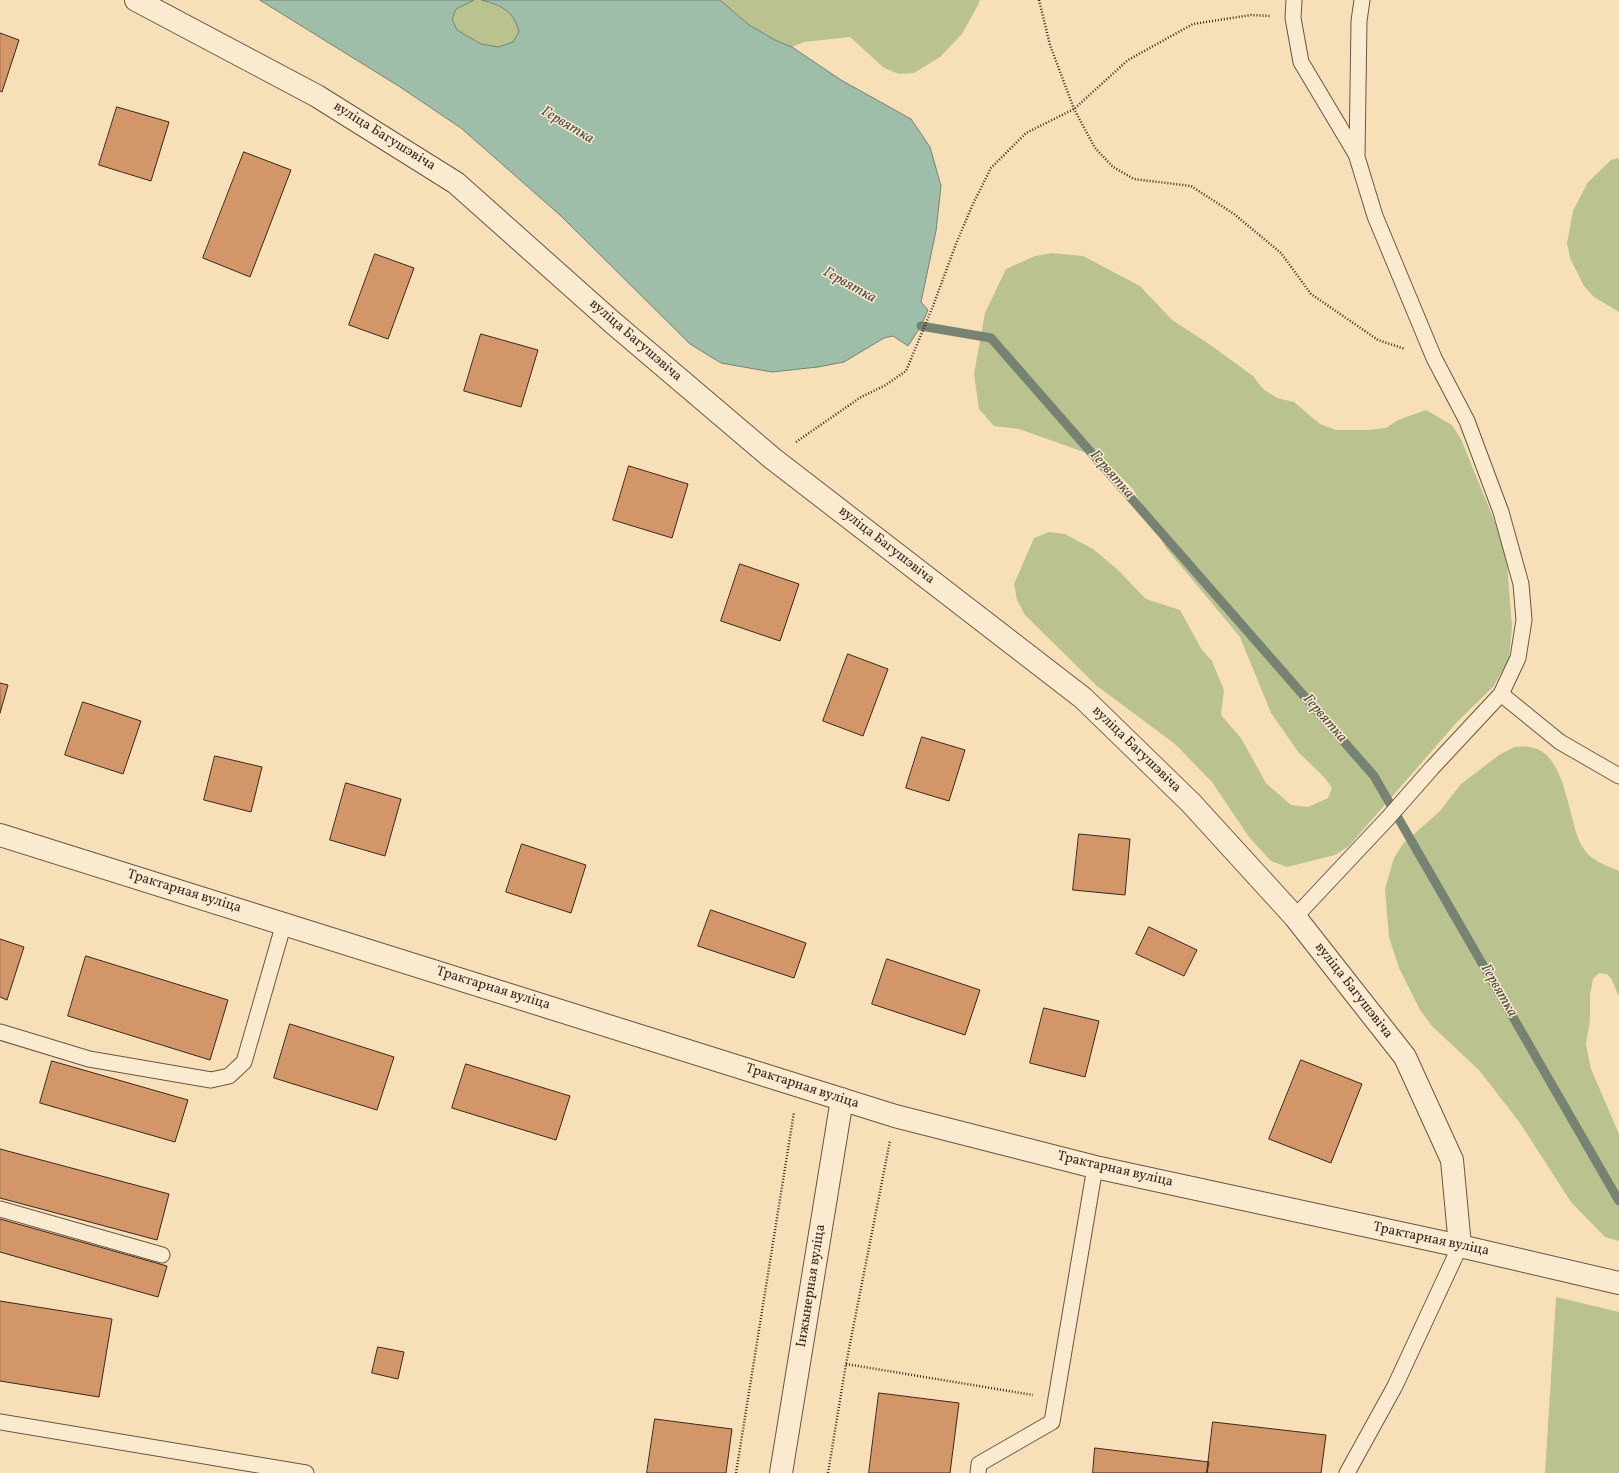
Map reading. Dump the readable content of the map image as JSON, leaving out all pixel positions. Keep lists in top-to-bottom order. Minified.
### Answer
{"streets":{"street":["вуліца Багушэвіча","Трактарная вуліца","Інжынерная вуліца"]},"crossings":[["вуліца Багушэвіча","Трактарная вуліца"],["Трактарная вуліца","Інжынерная вуліца"]],"water":["Гервятка"]}
